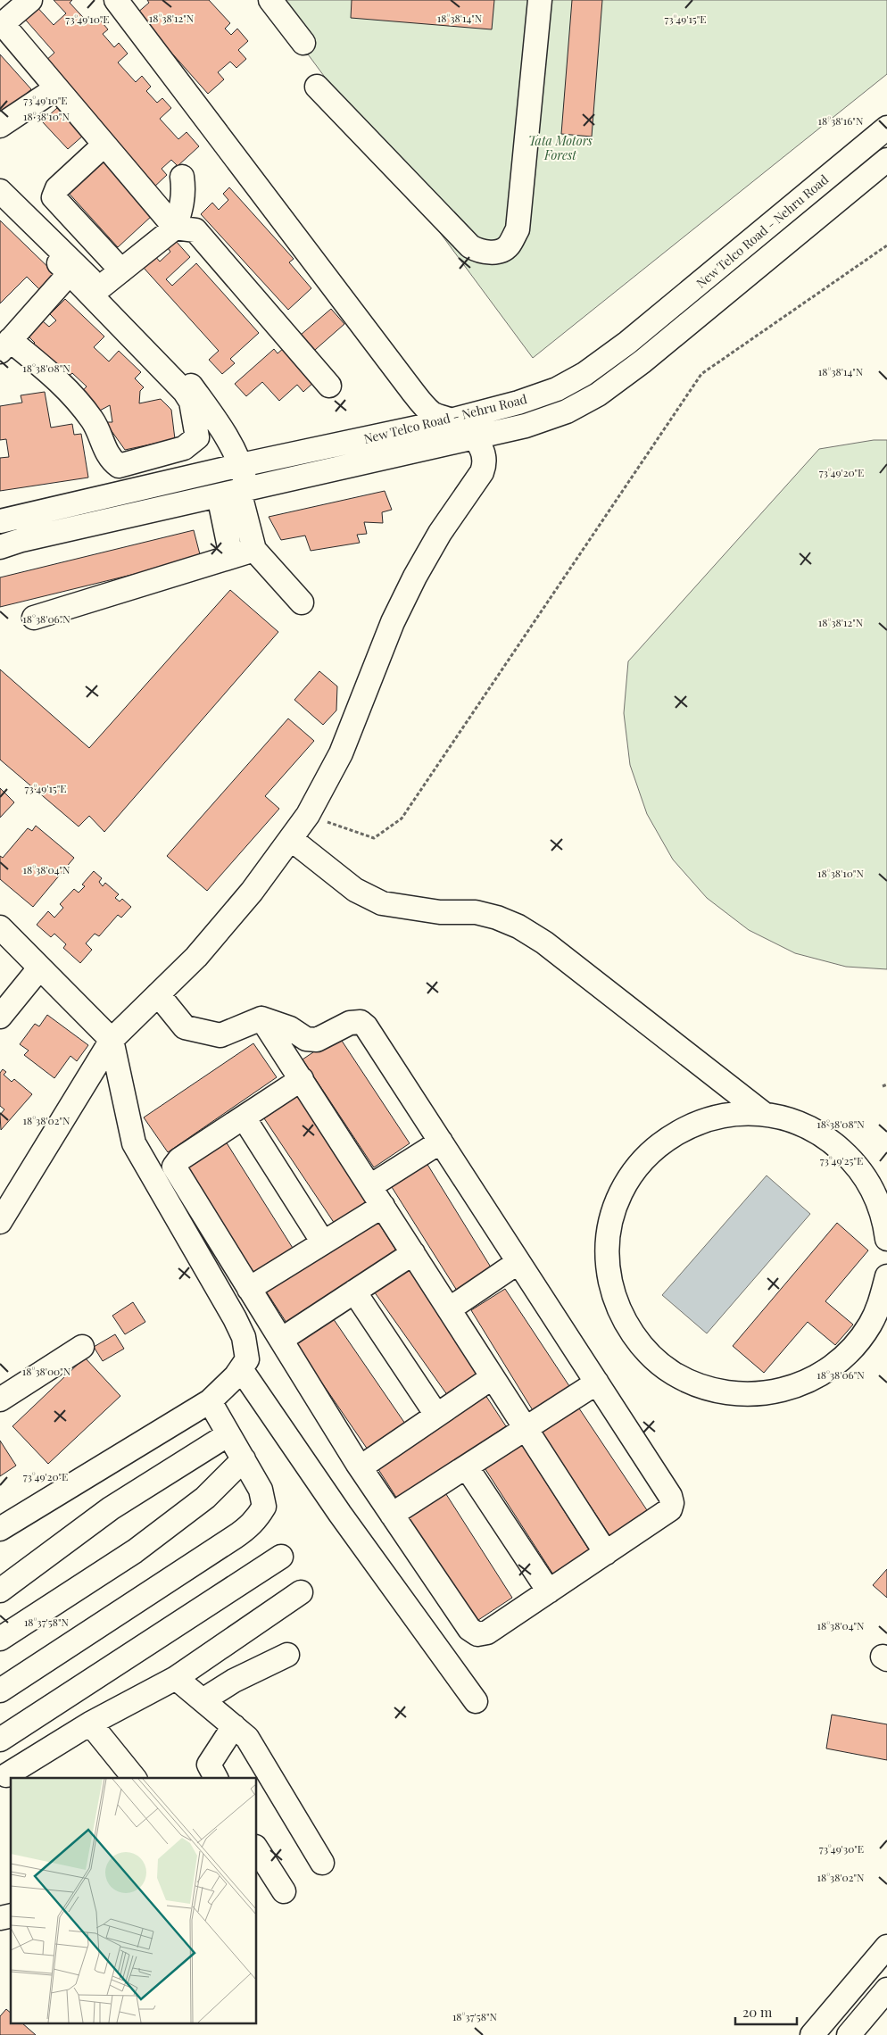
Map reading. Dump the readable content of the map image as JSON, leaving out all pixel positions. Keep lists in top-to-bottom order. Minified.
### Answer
{"streets":{"street":["New Telco Road - Nehru Road"]},"parks":["Tata Motors Forest"],"scale_bar":"20 m","coordinates":["18°38'12\"N","18°38'14\"N","73°49'10\"E","73°49'15\"E","18°38'10\"N","18°38'16\"N","18°38'08\"N","73°49'20\"E","18°38'06\"N","18°38'04\"N","18°38'02\"N","73°49'25\"E","18°38'00\"N","18°37'58\"N","73°49'30\"E"]}
